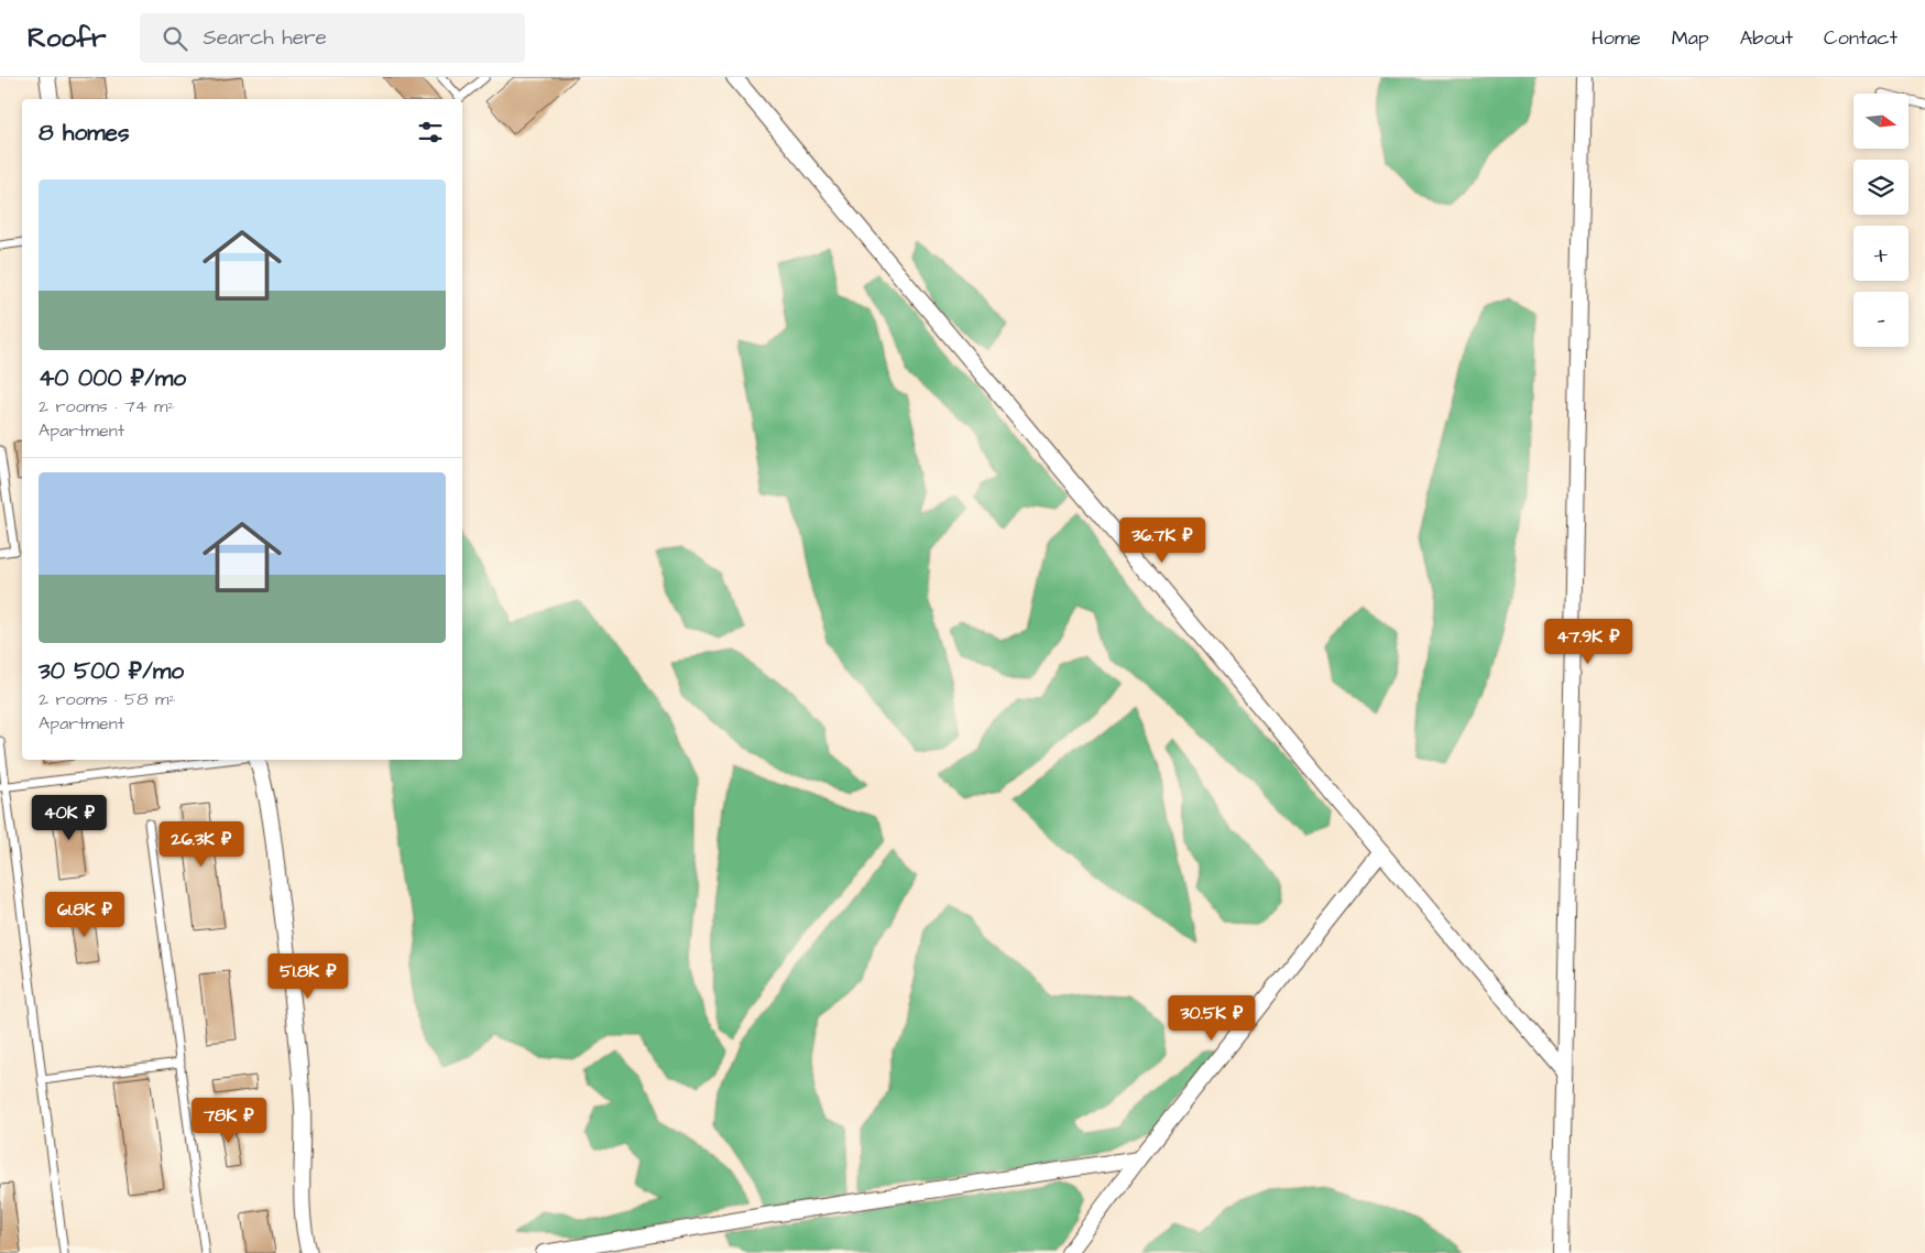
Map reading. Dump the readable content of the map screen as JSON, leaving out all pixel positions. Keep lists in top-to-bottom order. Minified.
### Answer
{"north":"right","page":{"header":"Roofr","search":"Search here","nav":["Home","Map","About","Contact"],"map_buttons":["+","−"],"heading":"8 homes","list":[{"name":"40 000 ₽/mo","note":"2 rooms · 74 m² · Apartment"},{"name":"30 500 ₽/mo","note":"2 rooms · 58 m² · Apartment"}],"price":["36.7K ₽","47.9K ₽","40K ₽","26.3K ₽","61.8K ₽","51.8K ₽","30.5K ₽","78K ₽"]}}
